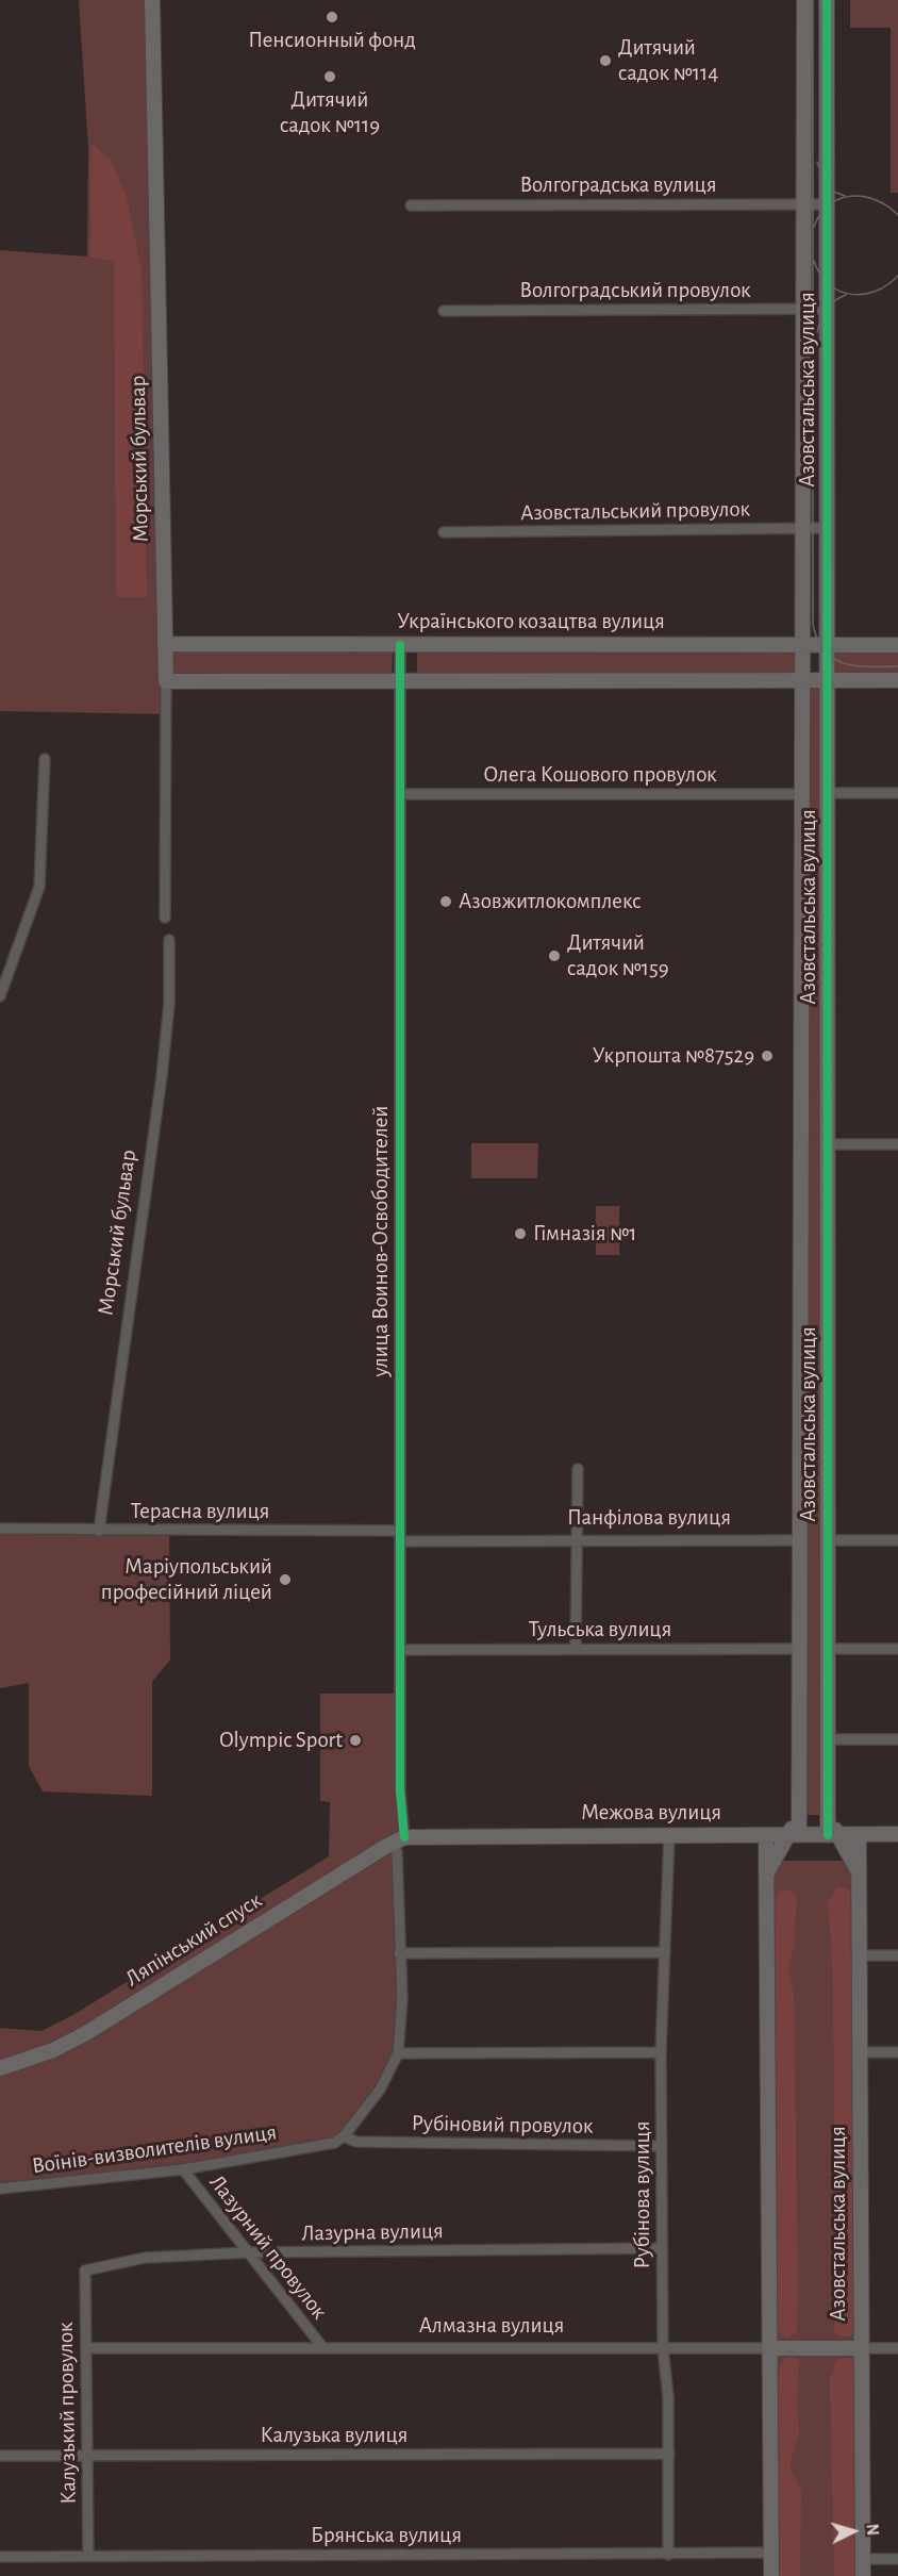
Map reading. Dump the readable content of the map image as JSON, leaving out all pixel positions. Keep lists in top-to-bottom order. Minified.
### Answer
{"streets":{"street":["Волгоградська вулиця","Волгоградський провулок","Азовстальська вулиця","Морський бульвар","Азовстальський провулок","Українського козацтва вулиця","Олега Кошового провулок","улица Воинов-Освободителей","Терасна вулиця","Панфілова вулиця","Тульська вулиця","Межова вулиця","Ляпінський спуск","Рубіновий провулок","Воїнів-визволителів вулиця","Рубінова вулиця","Лазурна вулиця","Лазурний провулок","Алмазна вулиця","Калузький провулок","Калузька вулиця","Брянська вулиця"]},"crossings":[["Волгоградська вулиця","Азовстальська вулиця"],["Волгоградський провулок","Азовстальська вулиця"],["Азовстальська вулиця","Азовстальський провулок"],["Азовстальська вулиця","Українського козацтва вулиця"],["Азовстальська вулиця","Олега Кошового провулок"],["Азовстальська вулиця","Панфілова вулиця"],["Азовстальська вулиця","Тульська вулиця"],["Азовстальська вулиця","Межова вулиця"],["Азовстальська вулиця","Алмазна вулиця"],["Морський бульвар","Українського козацтва вулиця"],["Морський бульвар","Терасна вулиця"],["Українського козацтва вулиця","улица Воинов-Освободителей"],["Олега Кошового провулок","улица Воинов-Освободителей"],["улица Воинов-Освободителей","Терасна вулиця"],["улица Воинов-Освободителей","Панфілова вулиця"],["улица Воинов-Освободителей","Тульська вулиця"],["улица Воинов-Освободителей","Межова вулиця"],["улица Воинов-Освободителей","Ляпінський спуск"],["Терасна вулиця","Панфілова вулиця"],["Межова вулиця","Ляпінський спуск"],["Межова вулиця","Рубінова вулиця"],["Рубіновий провулок","Воїнів-визволителів вулиця"],["Рубіновий провулок","Рубінова вулиця"],["Воїнів-визволителів вулиця","Лазурний провулок"],["Рубінова вулиця","Лазурна вулиця"],["Рубінова вулиця","Алмазна вулиця"],["Рубінова вулиця","Калузька вулиця"],["Рубінова вулиця","Брянська вулиця"],["Лазурна вулиця","Лазурний провулок"],["Лазурна вулиця","Калузький провулок"],["Лазурний провулок","Алмазна вулиця"],["Алмазна вулиця","Калузький провулок"],["Калузький провулок","Калузька вулиця"],["Калузький провулок","Брянська вулиця"]],"places":["Пенсионный фонд","Дитячий садок №114","Дитячий садок №119","Азовжитлокомплекс","Дитячий садок №159","Укрпошта №87529","Гімназія №1","Маріупольський професійний ліцей","Olympic Sport"],"north":"right"}
